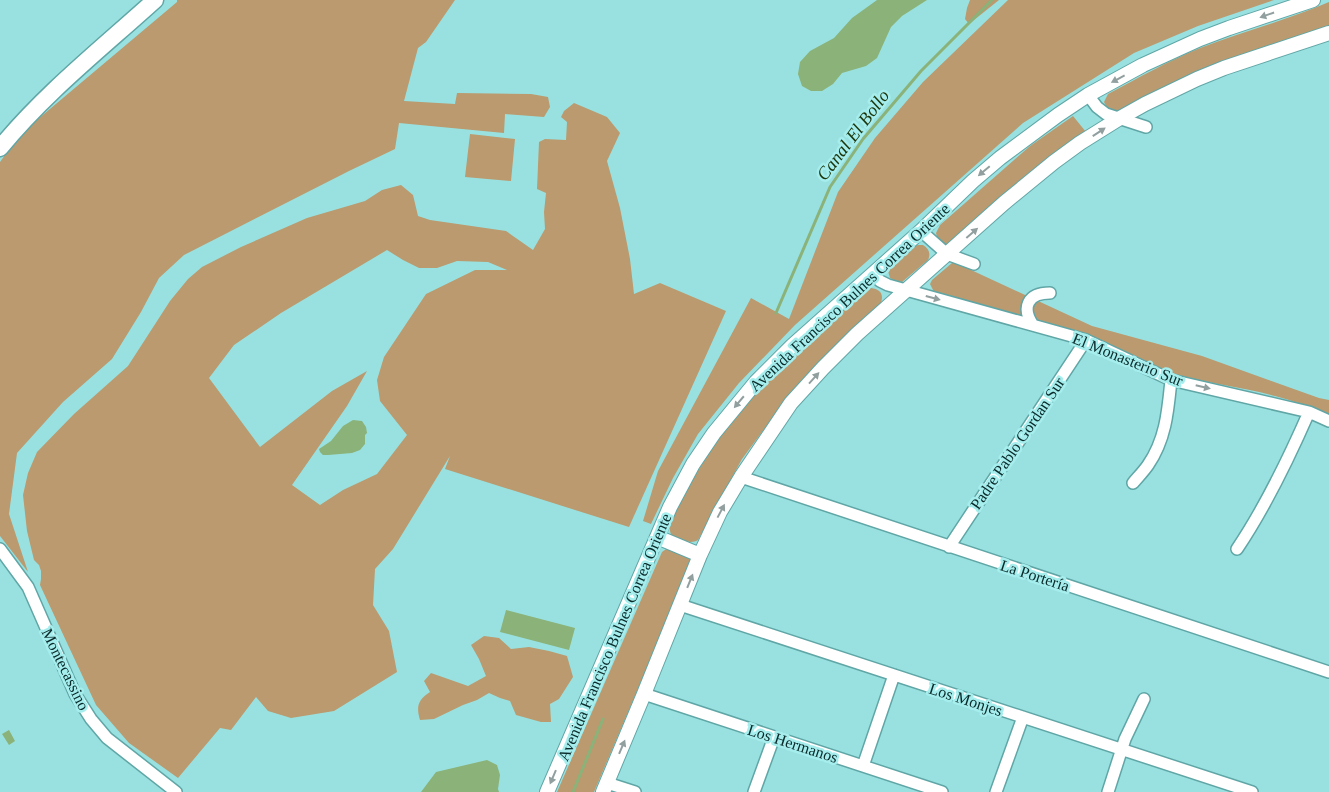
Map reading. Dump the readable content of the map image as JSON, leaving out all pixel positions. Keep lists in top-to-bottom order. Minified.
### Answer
{"streets":{"street":["Avenida Francisco Bulnes Correa Oriente","El Monasterio Sur","Padre Pablo Gordan Sur","La Portería","Montecassino","Los Monjes","Los Hermanos"]},"crossings":[["Avenida Francisco Bulnes Correa Oriente","El Monasterio Sur"],["Avenida Francisco Bulnes Correa Oriente","La Portería"],["Avenida Francisco Bulnes Correa Oriente","Los Monjes"],["Avenida Francisco Bulnes Correa Oriente","Los Hermanos"],["El Monasterio Sur","Padre Pablo Gordan Sur"],["Padre Pablo Gordan Sur","La Portería"]],"one_way":["El Monasterio Sur"],"water":["Canal El Bollo"]}
